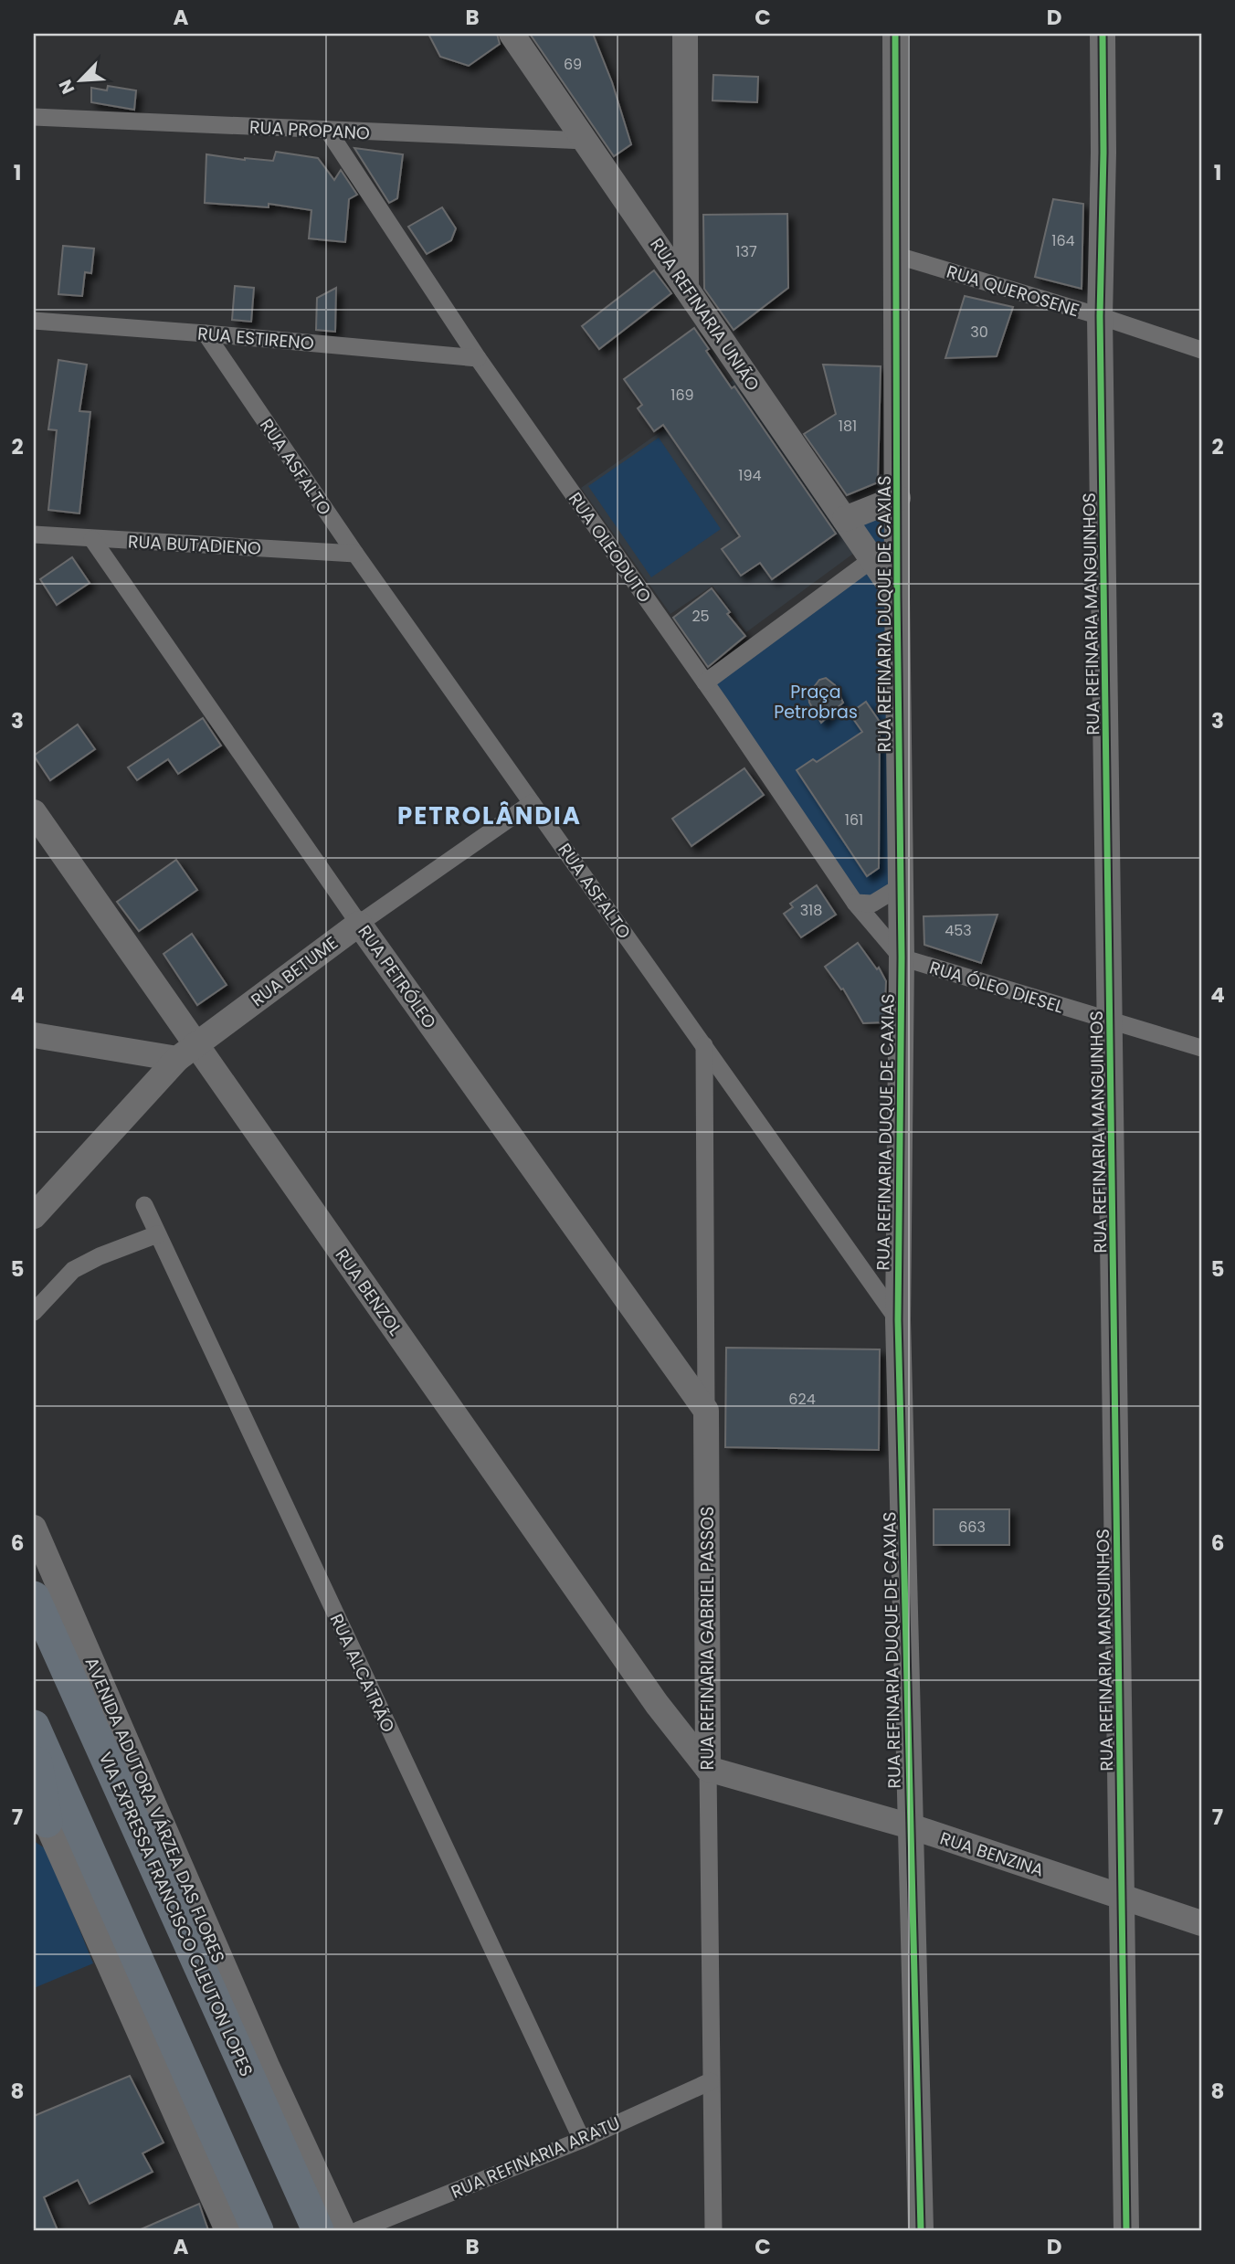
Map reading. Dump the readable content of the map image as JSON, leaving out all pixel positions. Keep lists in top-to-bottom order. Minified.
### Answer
{"streets":{"highway":["VIA EXPRESSA FRANCISCO CLEUTON LOPES"],"street":["RUA PROPANO","RUA QUEROSENE","RUA REFINARIA UNIÃO","RUA ESTIRENO","RUA ASFALTO","RUA BUTADIENO","RUA OLEODUTO","RUA REFINARIA DUQUE DE CAXIAS","RUA REFINARIA MANGUINHOS","RUA BETUME","RUA PETRÓLEO","RUA ÓLEO DIESEL","RUA BENZOL","RUA REFINARIA GABRIEL PASSOS","RUA ALCATRÃO","AVENIDA ADUTORA VÁRZEA DAS FLORES","RUA BENZINA","RUA REFINARIA ARATU"]},"crossings":[["RUA PROPANO","RUA REFINARIA UNIÃO"],["RUA PROPANO","RUA OLEODUTO"],["RUA QUEROSENE","RUA REFINARIA DUQUE DE CAXIAS"],["RUA QUEROSENE","RUA REFINARIA MANGUINHOS"],["RUA REFINARIA UNIÃO","RUA REFINARIA DUQUE DE CAXIAS"],["RUA ESTIRENO","RUA ASFALTO"],["RUA ESTIRENO","RUA OLEODUTO"],["RUA ASFALTO","RUA BUTADIENO"],["RUA ASFALTO","RUA REFINARIA DUQUE DE CAXIAS"],["RUA ASFALTO","RUA BETUME"],["RUA ASFALTO","RUA REFINARIA GABRIEL PASSOS"],["RUA BUTADIENO","RUA PETRÓLEO"],["RUA OLEODUTO","RUA REFINARIA DUQUE DE CAXIAS"],["RUA OLEODUTO","RUA ÓLEO DIESEL"],["RUA REFINARIA DUQUE DE CAXIAS","RUA ÓLEO DIESEL"],["RUA REFINARIA DUQUE DE CAXIAS","RUA BENZINA"],["RUA REFINARIA MANGUINHOS","RUA ÓLEO DIESEL"],["RUA REFINARIA MANGUINHOS","RUA BENZINA"],["RUA BETUME","RUA PETRÓLEO"],["RUA BETUME","RUA BENZOL"],["RUA PETRÓLEO","RUA REFINARIA GABRIEL PASSOS"],["RUA BENZOL","RUA REFINARIA GABRIEL PASSOS"],["RUA BENZOL","RUA BENZINA"],["RUA REFINARIA GABRIEL PASSOS","RUA BENZINA"],["RUA REFINARIA GABRIEL PASSOS","RUA REFINARIA ARATU"],["RUA ALCATRÃO","RUA REFINARIA ARATU"]],"districts":["PETROLÂNDIA"],"parks":["Praça Petrobras"],"house_numbers":["69","164","137","30","169","181","194","25","161","318","453","624","663"],"north":"bottom left","grid":{"columns":["A","B","C","D"],"rows":["1","2","3","4","5","6","7","8"]}}
